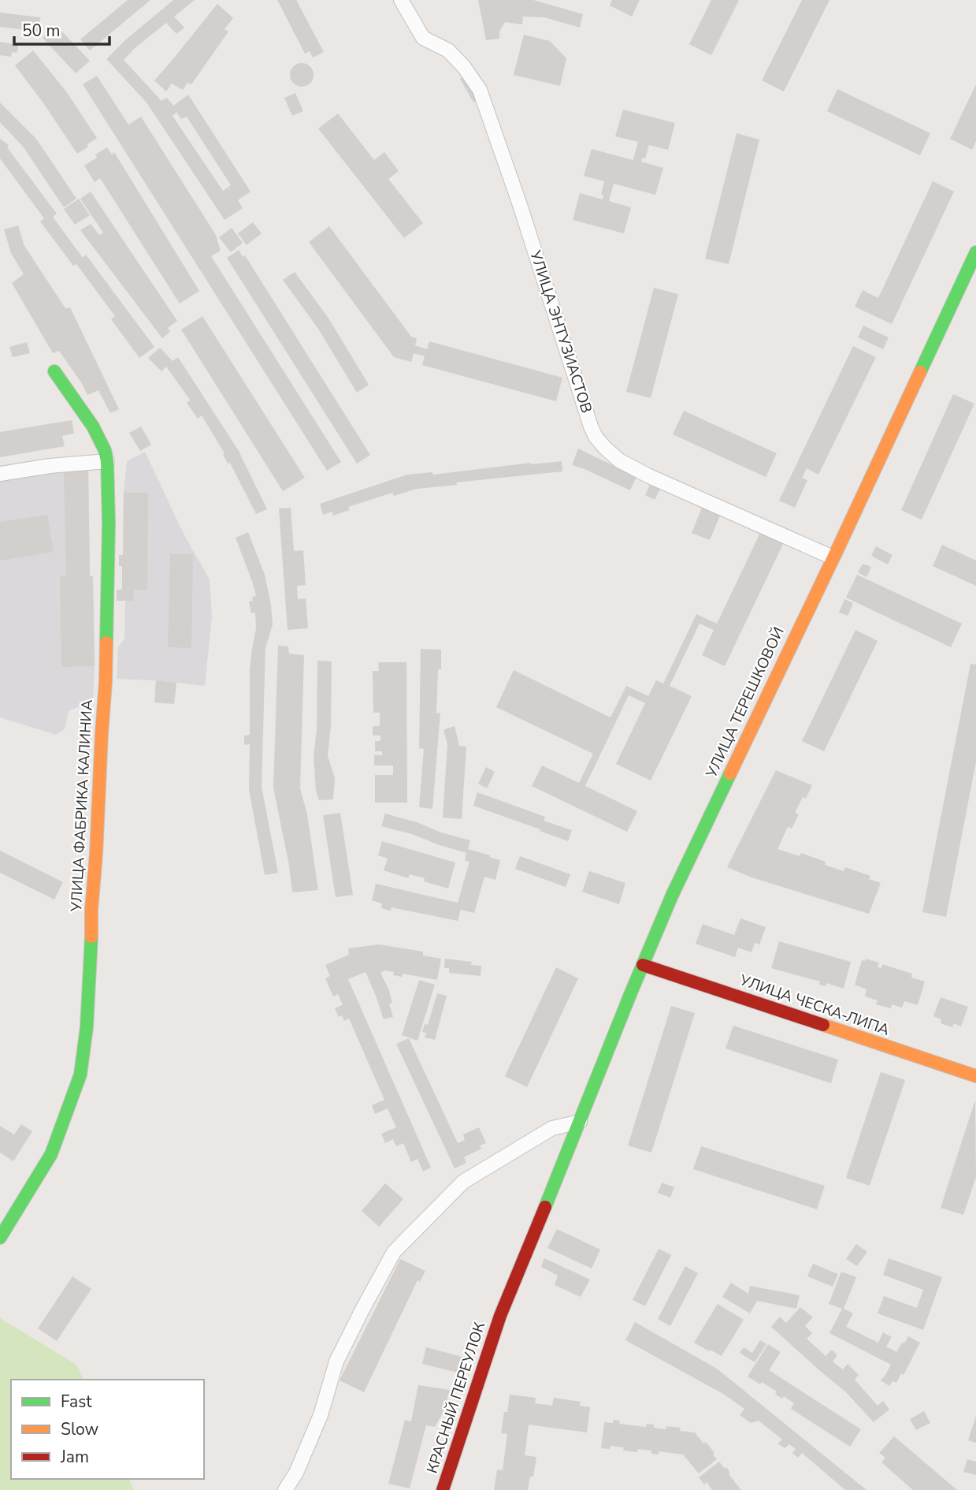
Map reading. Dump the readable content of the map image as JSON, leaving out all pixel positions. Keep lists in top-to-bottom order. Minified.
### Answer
{"streets":{"main road":["УЛИЦА ТЕРЕШКОВОЙ","УЛИЦА ФАБРИКА КАЛИНИА","УЛИЦА ЧЕСКА-ЛИПА","КРАСНЫЙ ПЕРЕУЛОК"],"street":["УЛИЦА ЭНТУЗИАСТОВ"]},"crossings":[["УЛИЦА ЭНТУЗИАСТОВ","УЛИЦА ТЕРЕШКОВОЙ"],["УЛИЦА ТЕРЕШКОВОЙ","УЛИЦА ЧЕСКА-ЛИПА"],["УЛИЦА ТЕРЕШКОВОЙ","КРАСНЫЙ ПЕРЕУЛОК"]],"legend":["Fast","Slow","Jam"],"scale_bar":"50 m"}
